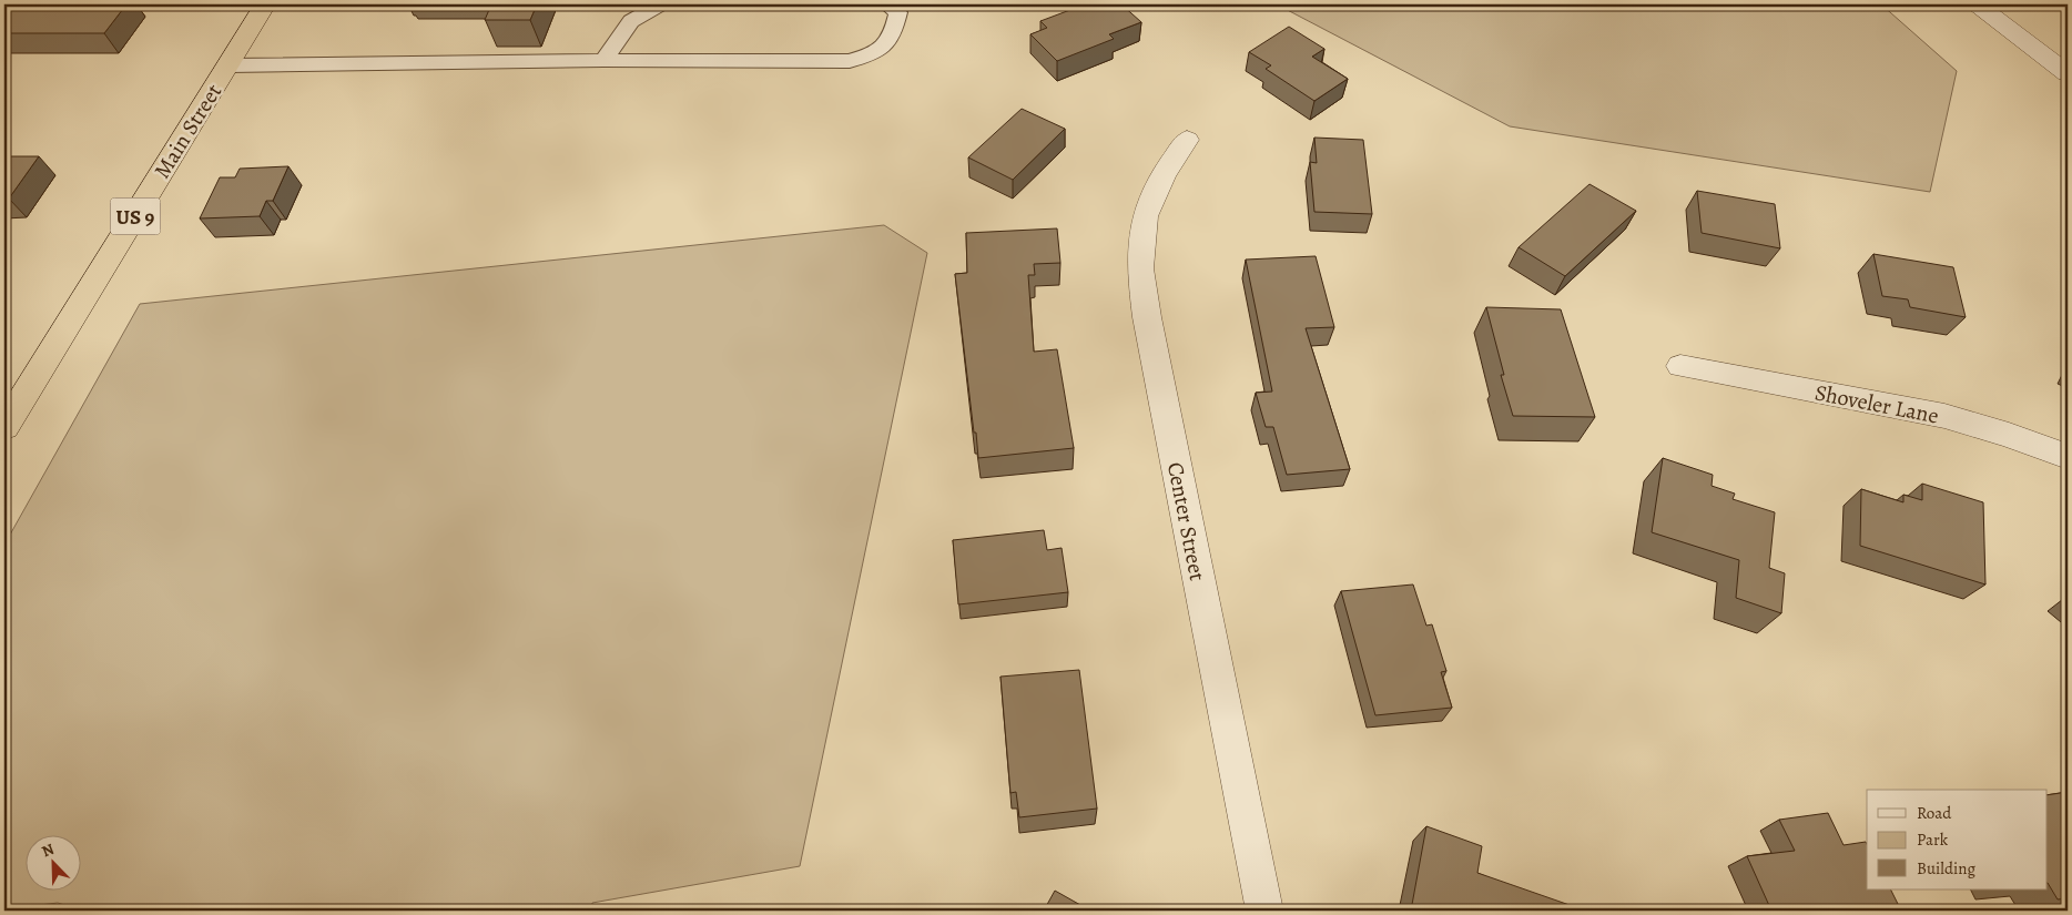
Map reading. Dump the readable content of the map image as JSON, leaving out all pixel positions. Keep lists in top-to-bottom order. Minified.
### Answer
{"streets":{"highway":["Main Street","US 9"],"street":["Shoveler Lane","Center Street"]},"legend":["Road","Park","Building"],"north":"top left"}
